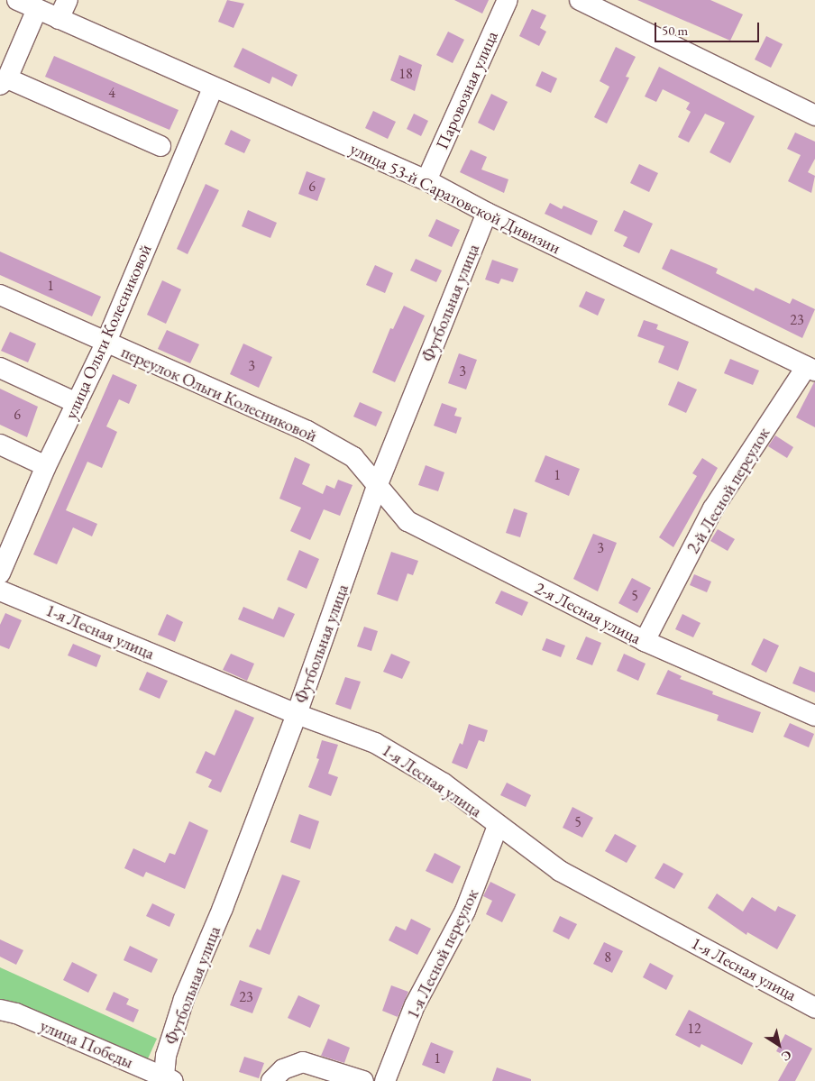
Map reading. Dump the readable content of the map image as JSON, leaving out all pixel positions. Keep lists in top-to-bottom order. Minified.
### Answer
{"streets":{"street":["Паровозная улица","улица 53-й Саратовской Дивизии","Футбольная улица","улица Ольги Колесниковой","переулок Ольги Колесниковой","2-й Лесной переулок","2-я Лесная улица","1-я Лесная улица","1-я Лесной переулок","улица Победы"]},"crossings":[["Паровозная улица","улица 53-й Саратовской Дивизии"],["улица 53-й Саратовской Дивизии","Футбольная улица"],["улица 53-й Саратовской Дивизии","улица Ольги Колесниковой"],["улица 53-й Саратовской Дивизии","2-й Лесной переулок"],["Футбольная улица","переулок Ольги Колесниковой"],["Футбольная улица","2-я Лесная улица"],["Футбольная улица","1-я Лесная улица"],["Футбольная улица","улица Победы"],["улица Ольги Колесниковой","переулок Ольги Колесниковой"],["переулок Ольги Колесниковой","2-я Лесная улица"],["2-й Лесной переулок","2-я Лесная улица"],["1-я Лесная улица","1-я Лесной переулок"]],"house_numbers":["18","4","6","1","23","3","3","6","1","3","5","5","8","23","12","1"],"scale_bar":"50 m","north":"bottom right"}
